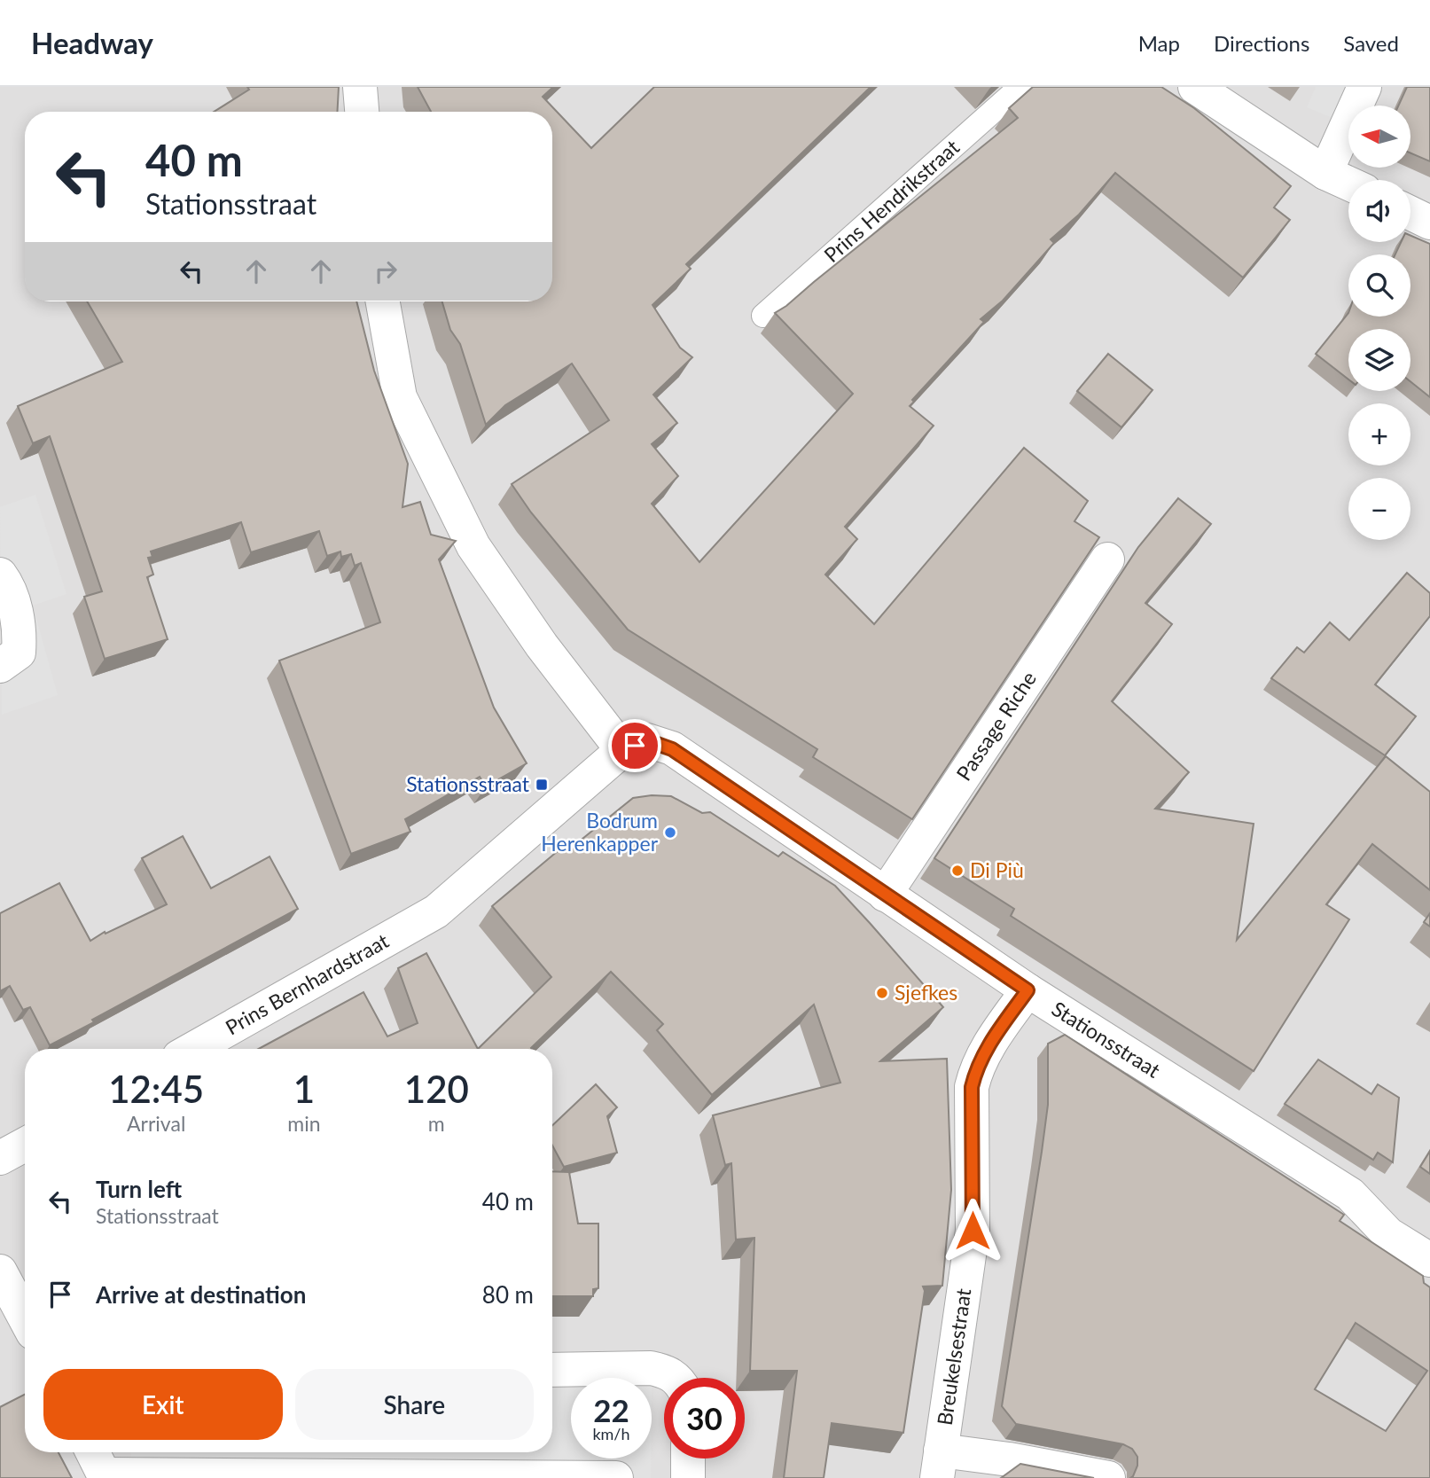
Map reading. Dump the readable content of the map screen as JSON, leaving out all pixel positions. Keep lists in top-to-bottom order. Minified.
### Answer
{"streets":{"street":["Passage Riche","Prins Bernhardstraat","Stationsstraat","Breukelsestraat"],"lane":["Prins Hendrikstraat"]},"crossings":[["Passage Riche","Stationsstraat"],["Prins Bernhardstraat","Stationsstraat"],["Stationsstraat","Breukelsestraat"]],"places":{"transit":["Stationsstraat"],"other":["Bodrum Herenkapper","Di Più","Sjefkes"]},"north":"left","page":{"header":"Headway","nav":["Map","Directions","Saved"],"map_buttons":["+","−"],"turn":["40 m","Stationsstraat"],"eta":["12:45","Arrival","1","min","120","m"],"list":[{"name":"Turn left","note":"Stationsstraat","value":"40 m"},{"name":"Arrive at destination","value":"80 m"}],"buttons":["Exit","Share"],"speed":"22 km/h","limit":"30"}}
